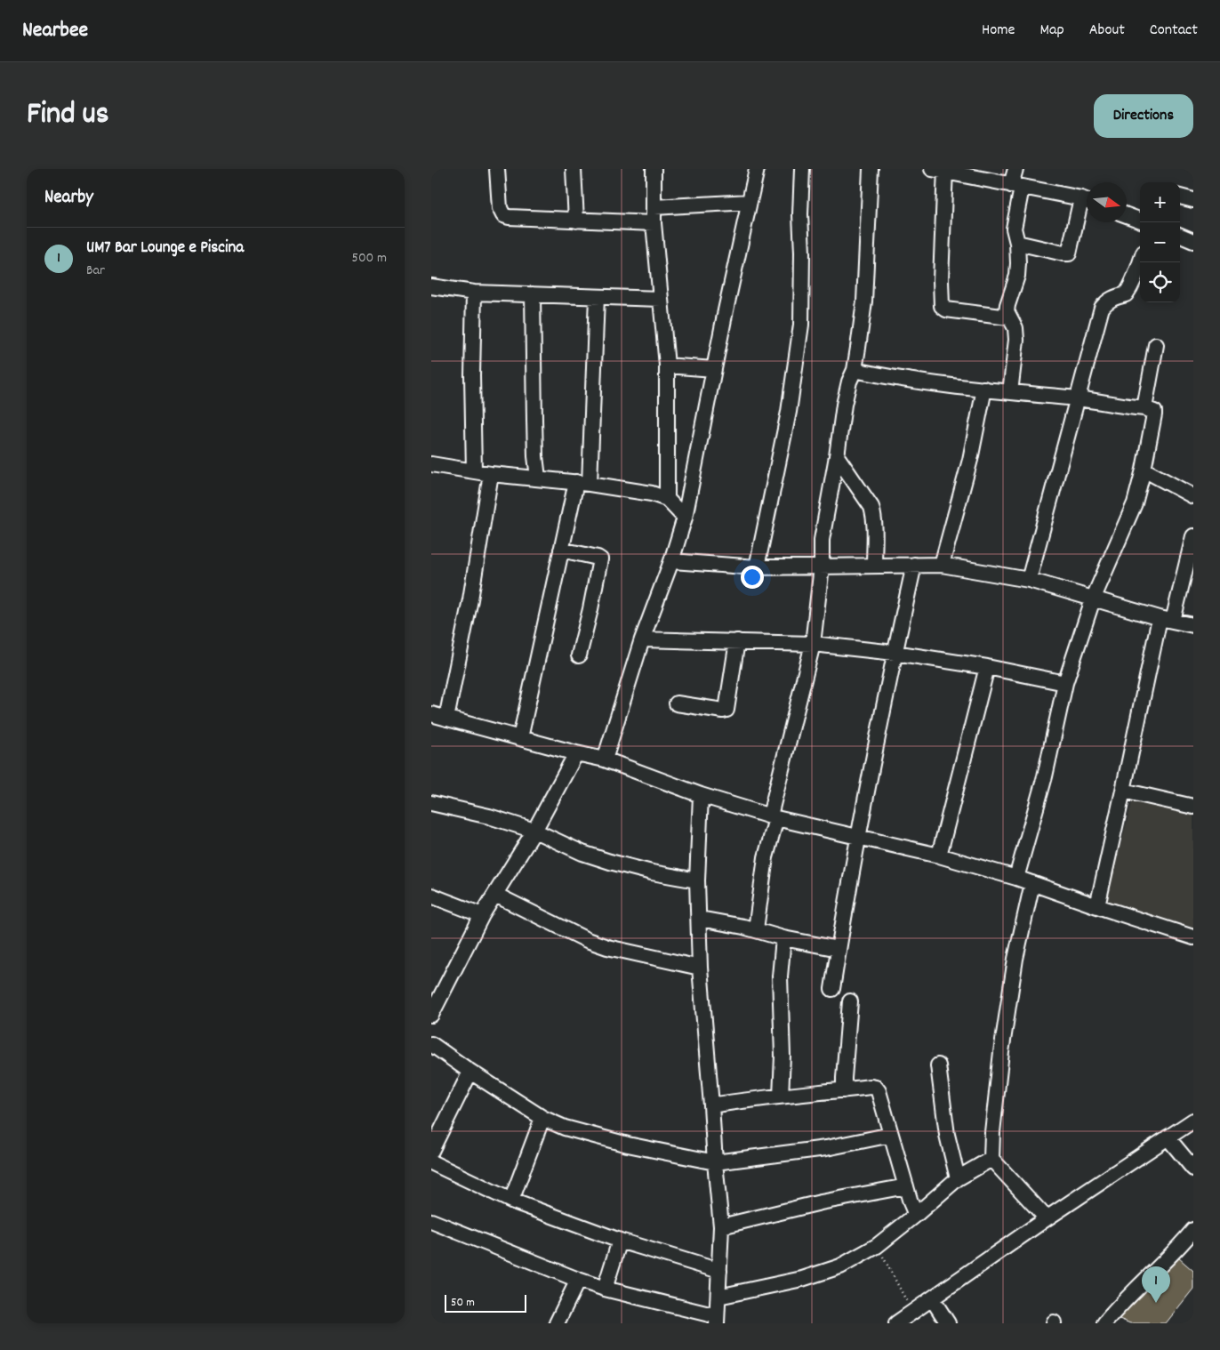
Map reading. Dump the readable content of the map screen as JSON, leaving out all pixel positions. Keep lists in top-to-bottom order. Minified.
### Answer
{"scale_bar":"50 m","north":"right","page":{"header":"Nearbee","nav":["Home","Map","About","Contact"],"title":"Find us","buttons":"Directions","heading":"Nearby","map_buttons":["+","−"],"list":[{"mark":"1","name":"UM7 Bar Lounge e Piscina","note":"Bar","value":"500 m"}],"pins":"1","scale":"50 m"}}
